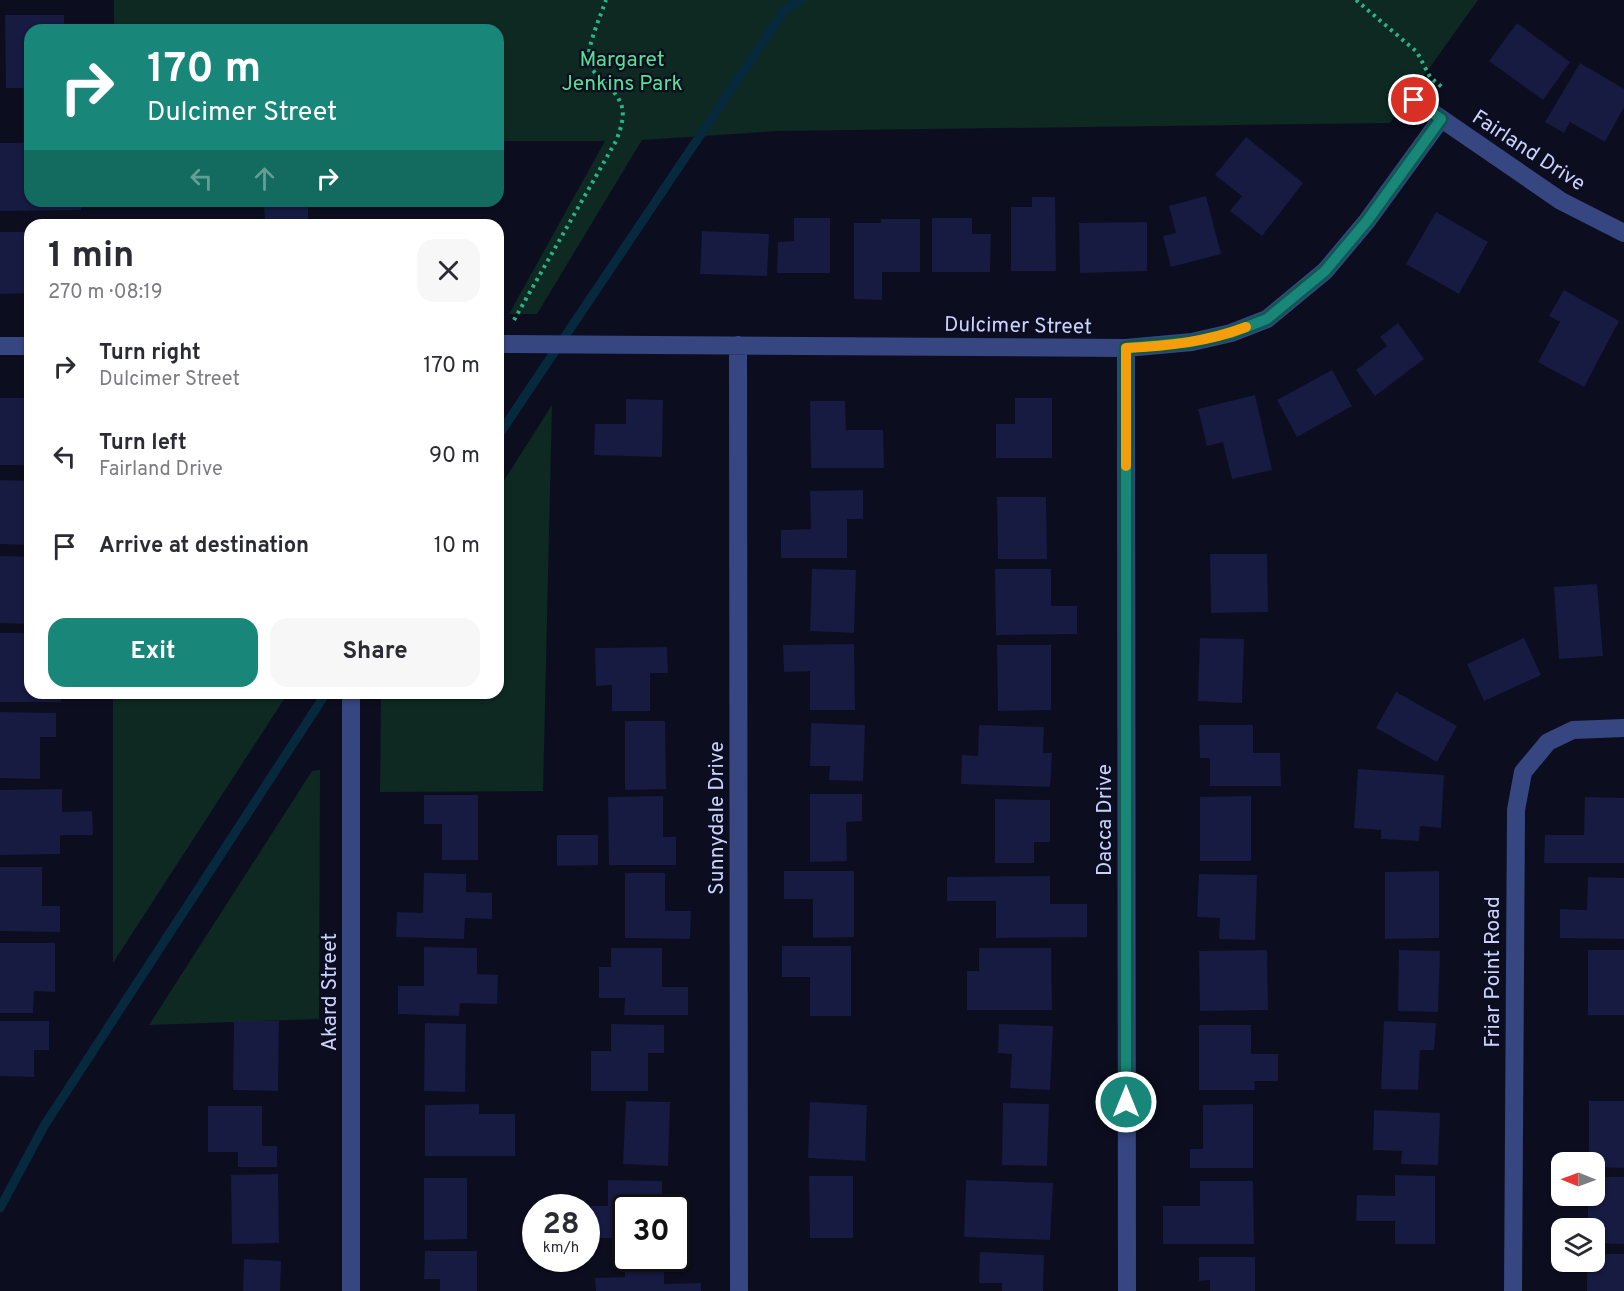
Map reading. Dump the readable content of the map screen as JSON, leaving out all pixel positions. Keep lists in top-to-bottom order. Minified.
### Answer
{"streets":{"street":["Fairland Drive","Dulcimer Street","Sunnydale Drive","Dacca Drive","Friar Point Road","Akard Street"]},"crossings":[["Fairland Drive","Dulcimer Street"],["Dulcimer Street","Sunnydale Drive"],["Dulcimer Street","Dacca Drive"]],"parks":["Margaret Jenkins Park"],"north":"left","page":{"turn":["170 m","Dulcimer Street"],"heading":["1 min","270 m · 08:19"],"list":[{"name":"Turn right","note":"Dulcimer Street","value":"170 m"},{"name":"Turn left","note":"Fairland Drive","value":"90 m"},{"name":"Arrive at destination","value":"10 m"}],"buttons":["Exit","Share"],"speed":"28 km/h","limit":"30"}}
